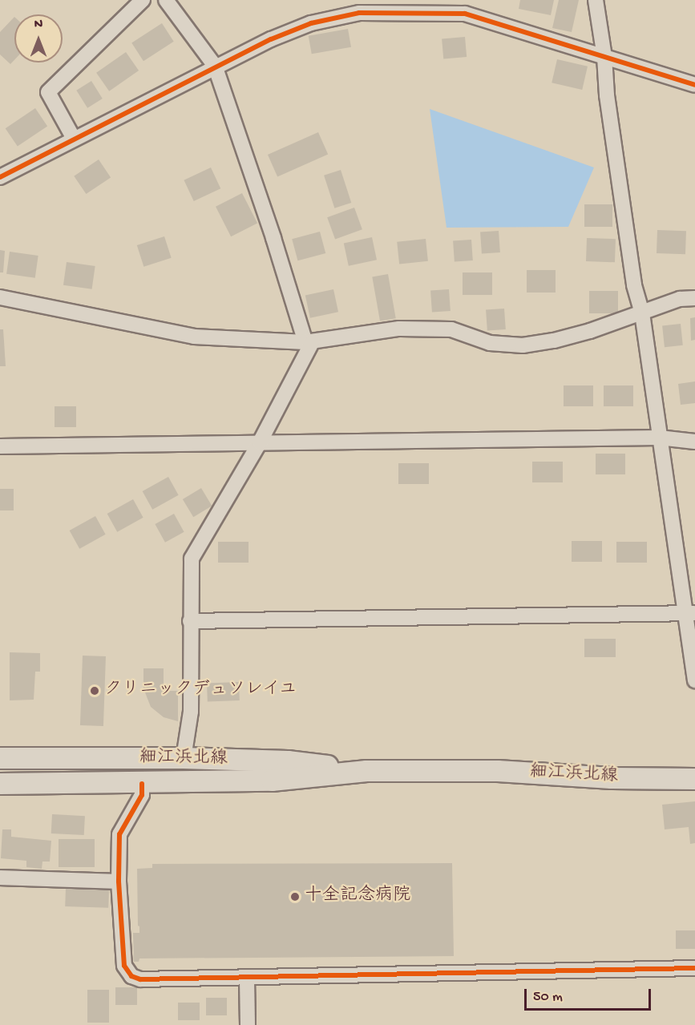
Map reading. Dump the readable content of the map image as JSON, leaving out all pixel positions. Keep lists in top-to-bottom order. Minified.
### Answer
{"streets":{"main road":["細江浜北線"]},"places":["クリニックデュソレイユ","十全記念病院"],"scale_bar":"50 m","north":"top"}
